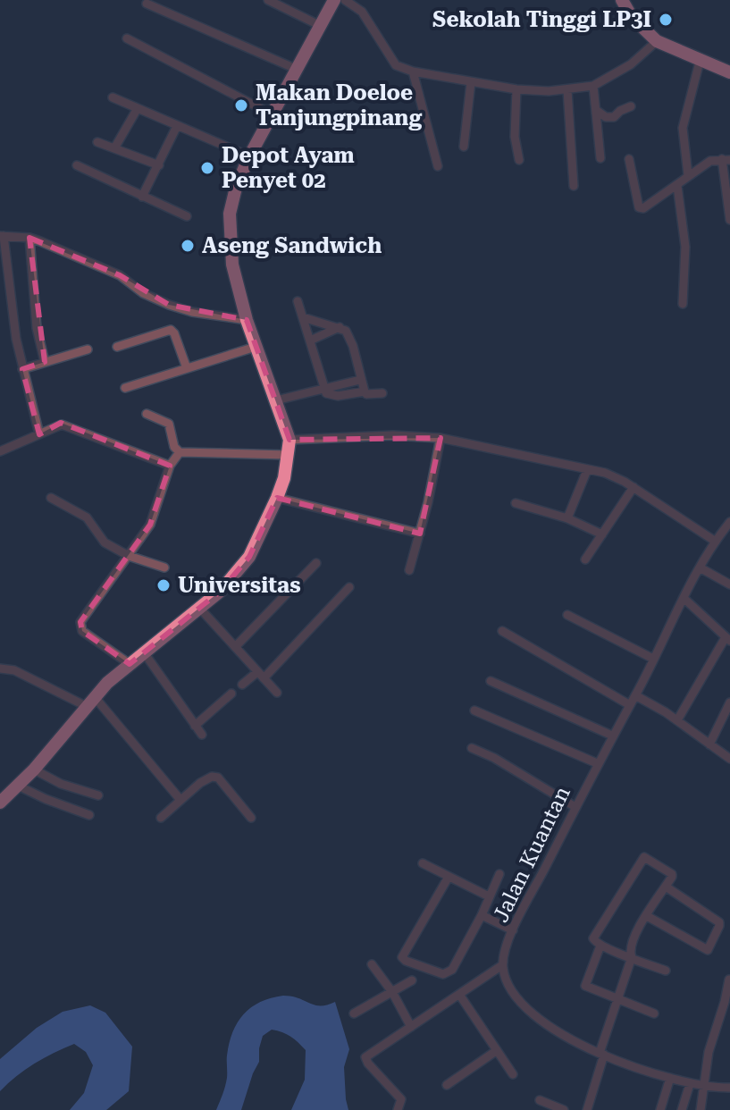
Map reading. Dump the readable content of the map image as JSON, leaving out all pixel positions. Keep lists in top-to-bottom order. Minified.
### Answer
{"streets":{"street":["Jalan Kuantan"]},"places":["Sekolah Tinggi LP3I","Makan Doeloe Tanjungpinang","Depot Ayam Penyet 02","Aseng Sandwich","Universitas"]}
